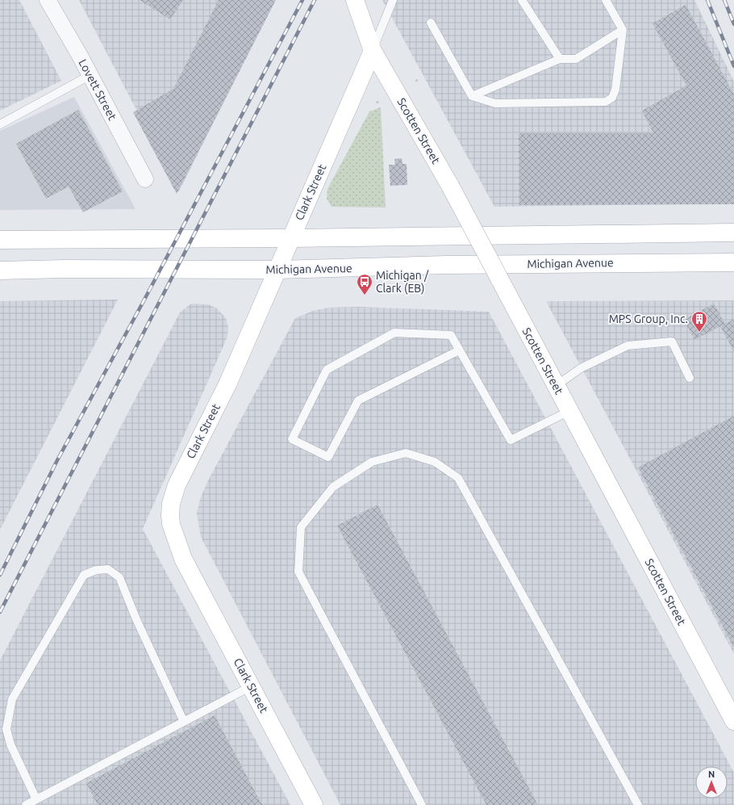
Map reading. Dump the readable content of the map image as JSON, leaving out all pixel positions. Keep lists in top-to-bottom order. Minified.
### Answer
{"streets":{"street":["Lovett Street","Scotten Street","Clark Street","Michigan Avenue"]},"crossings":[["Scotten Street","Clark Street"],["Clark Street","Michigan Avenue"]],"places":{"bus stop":["Michigan / Clark (EB)"],"building":["MPS Group, Inc."]},"north":"top"}
